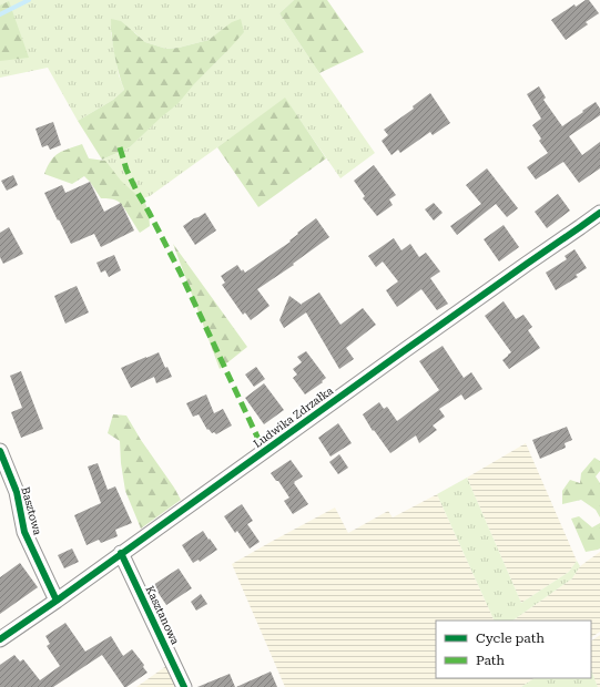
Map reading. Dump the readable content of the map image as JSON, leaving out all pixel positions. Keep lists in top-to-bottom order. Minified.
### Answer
{"streets":{"street":["Ludwika Zdrzałka","Basztowa","Kasztanowa"]},"crossings":[["Ludwika Zdrzałka","Basztowa"],["Ludwika Zdrzałka","Kasztanowa"]],"legend":["Cycle path","Path"]}
